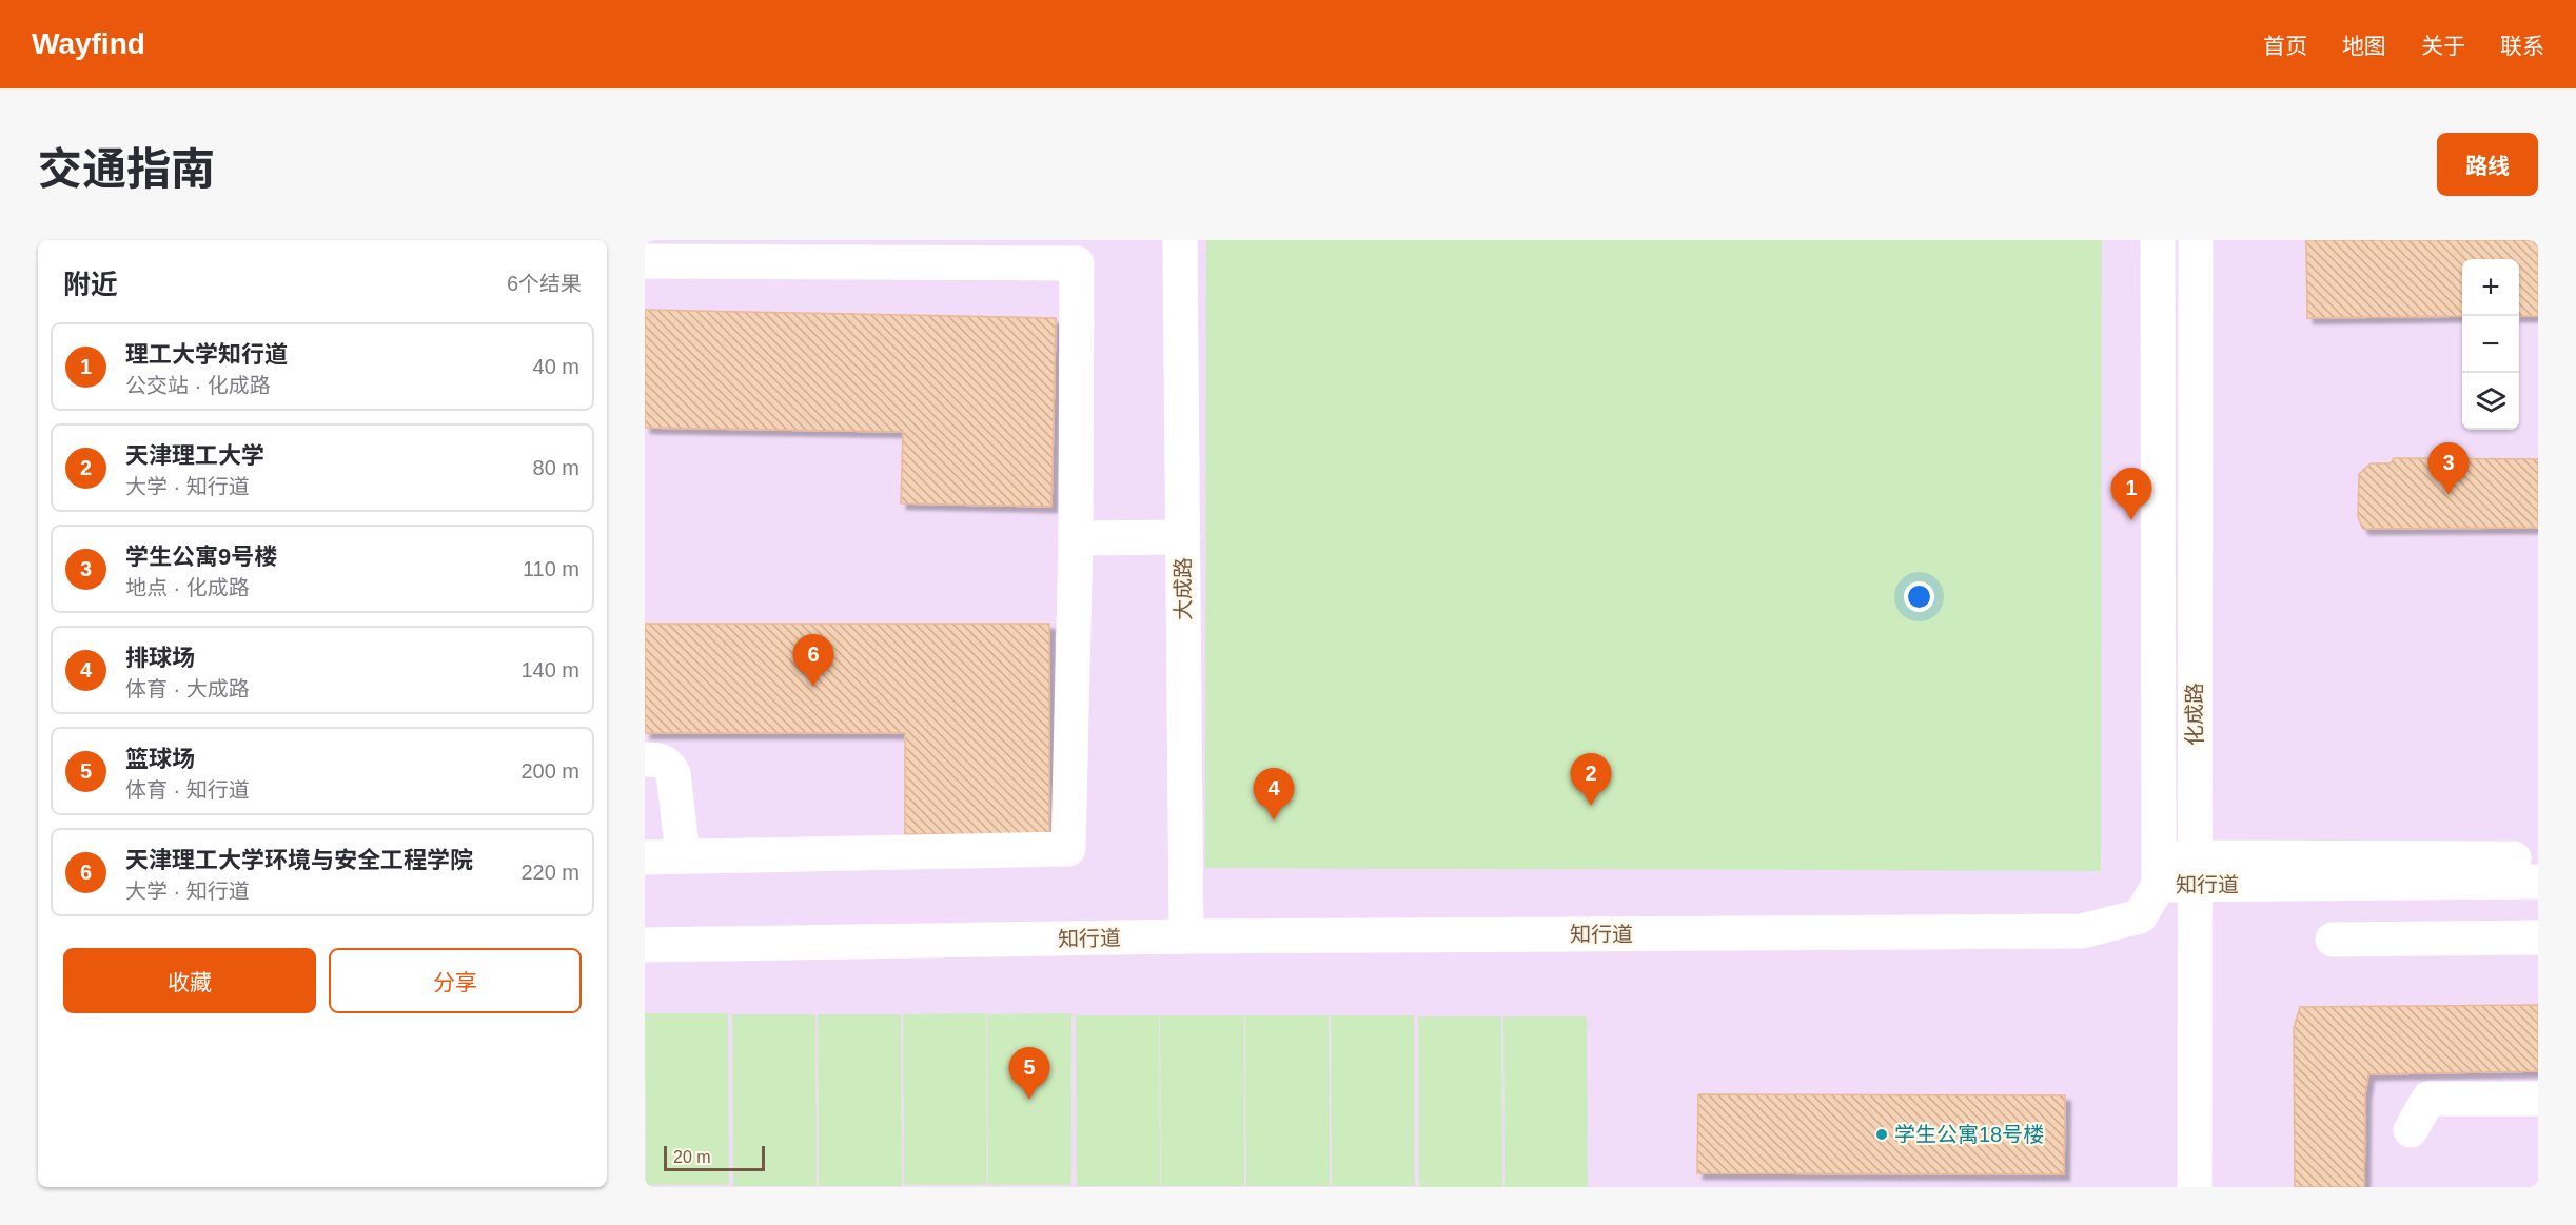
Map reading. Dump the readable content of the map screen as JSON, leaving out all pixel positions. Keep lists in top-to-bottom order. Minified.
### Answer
{"streets":{"street":["大成路","化成路","知行道"]},"crossings":[["大成路","知行道"],["化成路","知行道"]],"places":["学生公寓18号楼"],"scale_bar":"20 m","page":{"header":"Wayfind","nav":["首页","地图","关于","联系"],"title":"交通指南","buttons":["路线",["收藏","分享"]],"heading":["附近","6个结果"],"map_buttons":["+","−"],"list":[{"mark":"1","name":"理工大学知行道","note":"公交站 · 化成路","value":"40 m"},{"mark":"2","name":"天津理工大学","note":"大学 · 知行道","value":"80 m"},{"mark":"3","name":"学生公寓9号楼","note":"地点 · 化成路","value":"110 m"},{"mark":"4","name":"排球场","note":"体育 · 大成路","value":"140 m"},{"mark":"5","name":"篮球场","note":"体育 · 知行道","value":"200 m"},{"mark":"6","name":"天津理工大学环境与安全工程学院","note":"大学 · 知行道","value":"220 m"}],"pins":["3","1","6","2","4","5"],"scale":"20 m"}}
